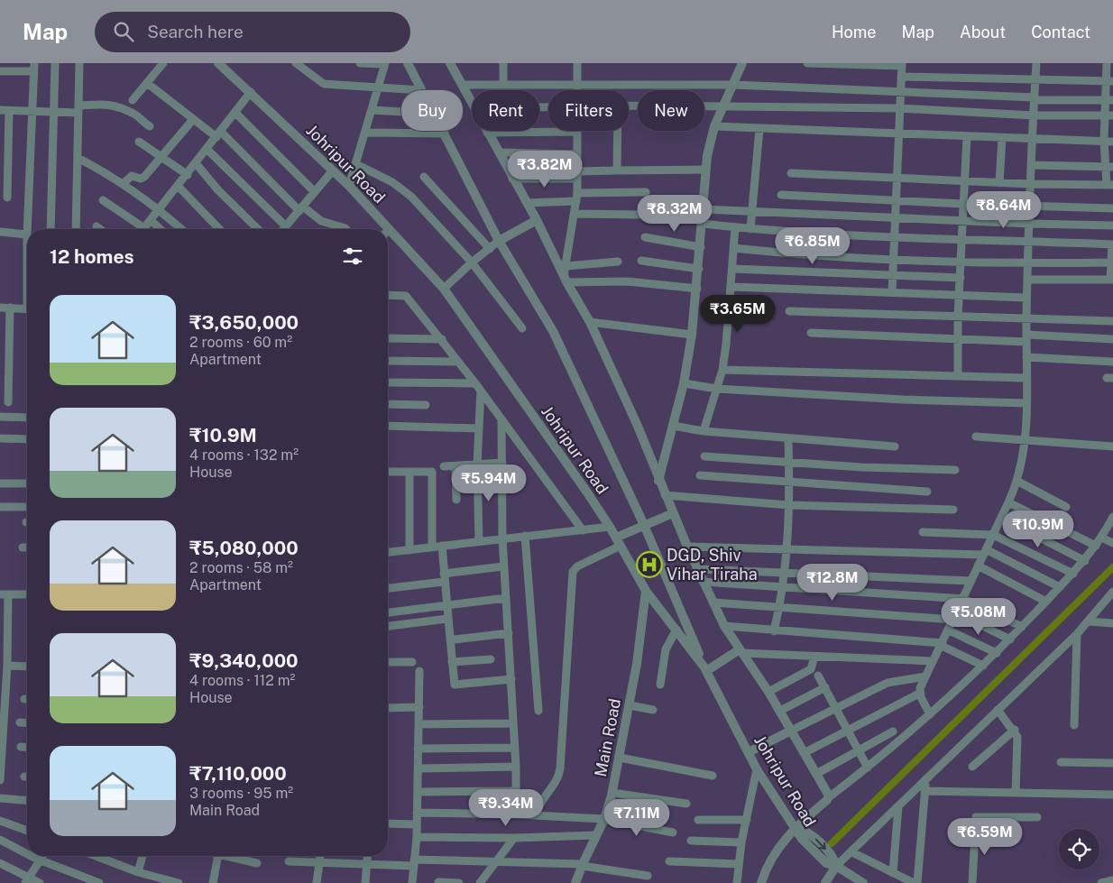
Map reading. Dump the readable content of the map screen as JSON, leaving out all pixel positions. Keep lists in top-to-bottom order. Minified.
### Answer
{"streets":{"street":["Johripur Road","Main Road"]},"crossings":[["Johripur Road","Main Road"]],"places":{"hospital":["DGD, Shiv Vihar Tiraha"]},"page":{"header":"Map","search":"Search here","nav":["Home","Map","About","Contact"],"chip":["Buy","Rent","Filters","New"],"price":["₹3.82M","₹8.64M","₹8.32M","₹6.85M","₹3.65M","₹5.94M","₹10.9M","₹12.8M","₹5.08M","₹9.34M","₹7.11M","₹6.59M"],"heading":"12 homes","list":[{"name":"₹3,650,000","note":"2 rooms · 60 m² · Apartment"},{"name":"₹10.9M","note":"4 rooms · 132 m² · House"},{"name":"₹5,080,000","note":"2 rooms · 58 m² · Apartment"},{"name":"₹9,340,000","note":"4 rooms · 112 m² · House"},{"name":"₹7,110,000","note":"3 rooms · 95 m² · Main Road"}]}}
